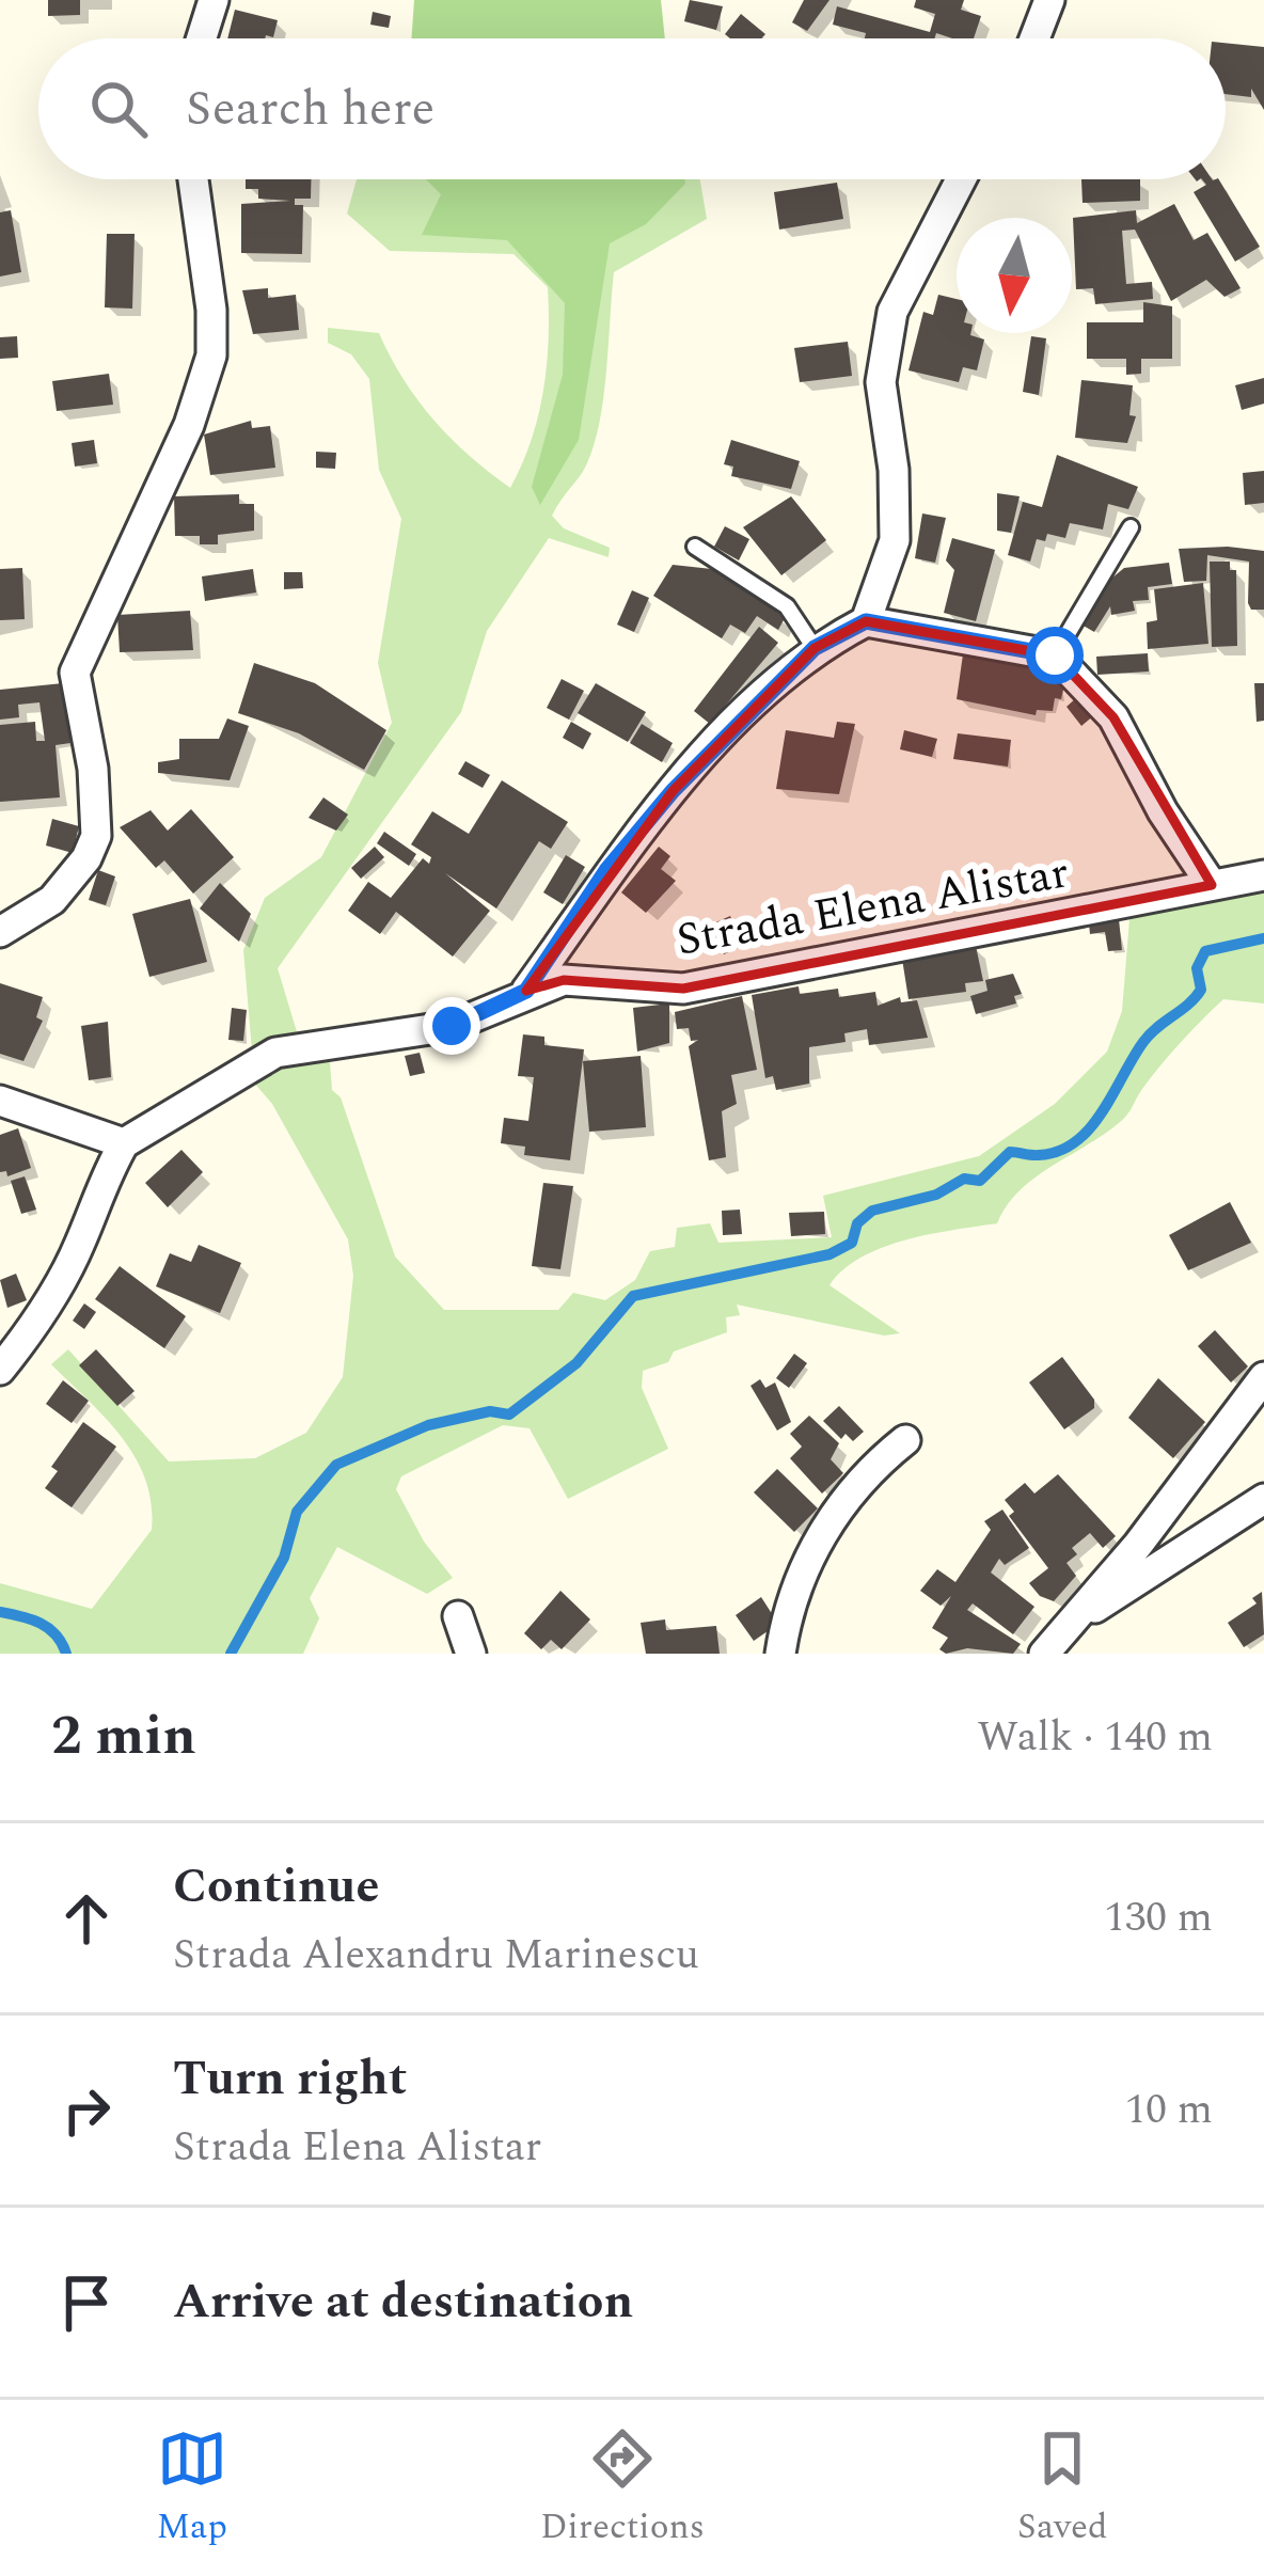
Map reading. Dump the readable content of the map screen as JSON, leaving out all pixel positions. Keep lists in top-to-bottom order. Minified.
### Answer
{"streets":{"street":["Strada Elena Alistar"]},"north":"bottom","page":{"search":"Search here","heading":["2 min","Walk · 140 m"],"list":[["Continue","Strada Alexandru Marinescu","130 m"],["Turn right","Strada Elena Alistar","10 m"],"Arrive at destination"],"nav":["Map","Directions","Saved"]}}
